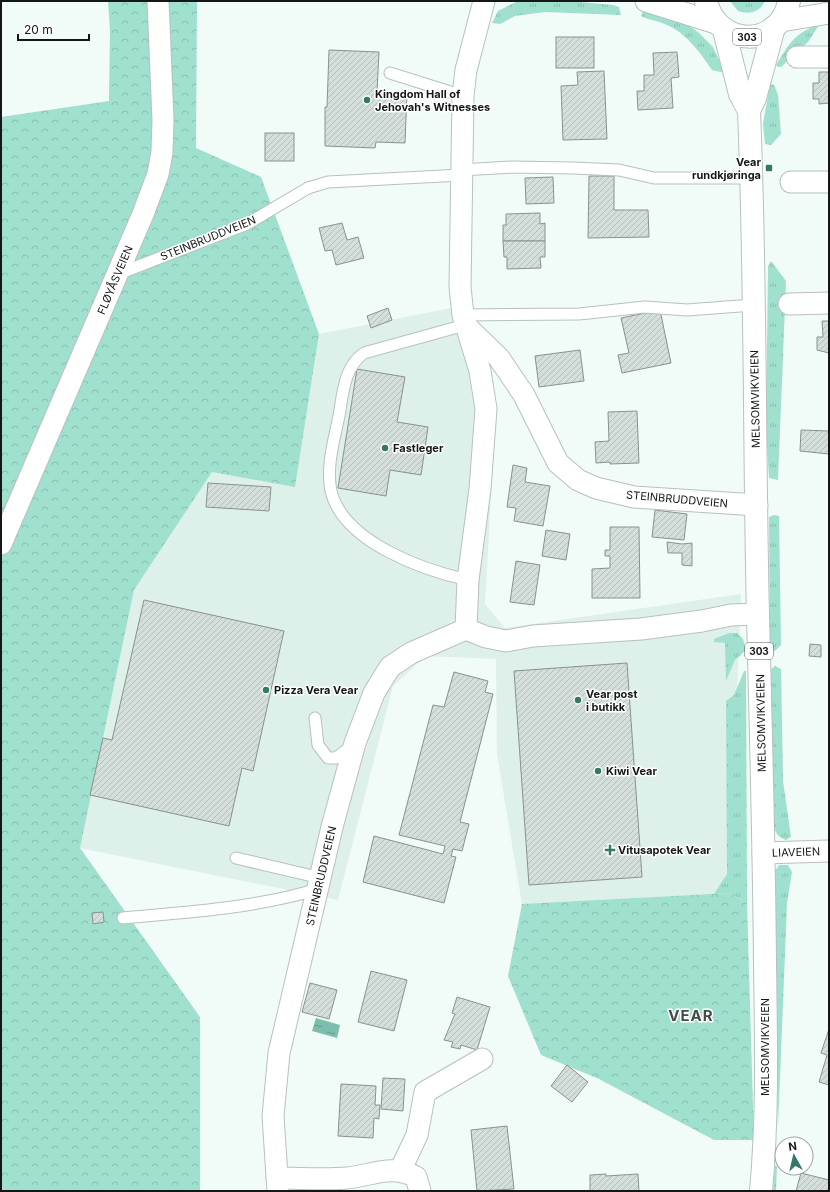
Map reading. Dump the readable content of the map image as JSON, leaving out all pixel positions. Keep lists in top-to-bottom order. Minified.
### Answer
{"streets":{"main road":["303","MELSOMVIKVEIEN"],"street":["STEINBRUDDVEIEN","FLØYÅSVEIEN","LIAVEIEN"]},"crossings":[["303","MELSOMVIKVEIEN"],["STEINBRUDDVEIEN","FLØYÅSVEIEN"],["STEINBRUDDVEIEN","MELSOMVIKVEIEN"],["MELSOMVIKVEIEN","LIAVEIEN"]],"districts":["VEAR"],"places":{"other":["Kingdom Hall of Jehovah's Witnesses","Fastleger","Pizza Vera Vear","Vear post i butikk","Kiwi Vear"],"transit":["Vear rundkjøringa"],"health":["Vitusapotek Vear"]},"scale_bar":"20 m","north":"top"}
